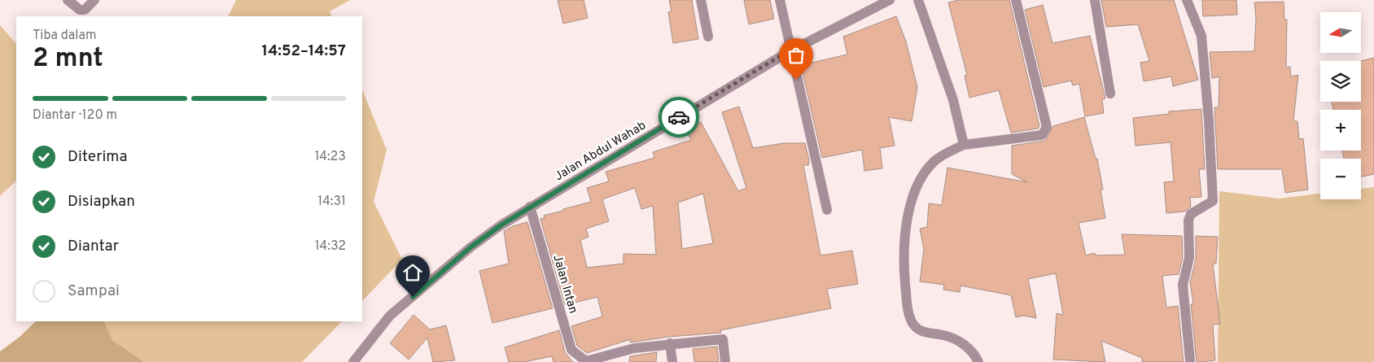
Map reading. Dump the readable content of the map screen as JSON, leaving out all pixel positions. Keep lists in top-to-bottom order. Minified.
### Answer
{"streets":{"street":["Jalan Abdul Wahab","Jalan Intan"]},"crossings":[["Jalan Abdul Wahab","Jalan Intan"]],"north":"left","page":{"map_buttons":["+","−"],"heading":["2 mnt","Tiba dalam","14:52–14:57"],"bar":"Diantar · 120 m","list":[["Diterima","14:23"],["Disiapkan","14:31"],["Diantar","14:32"],"Sampai"]}}
